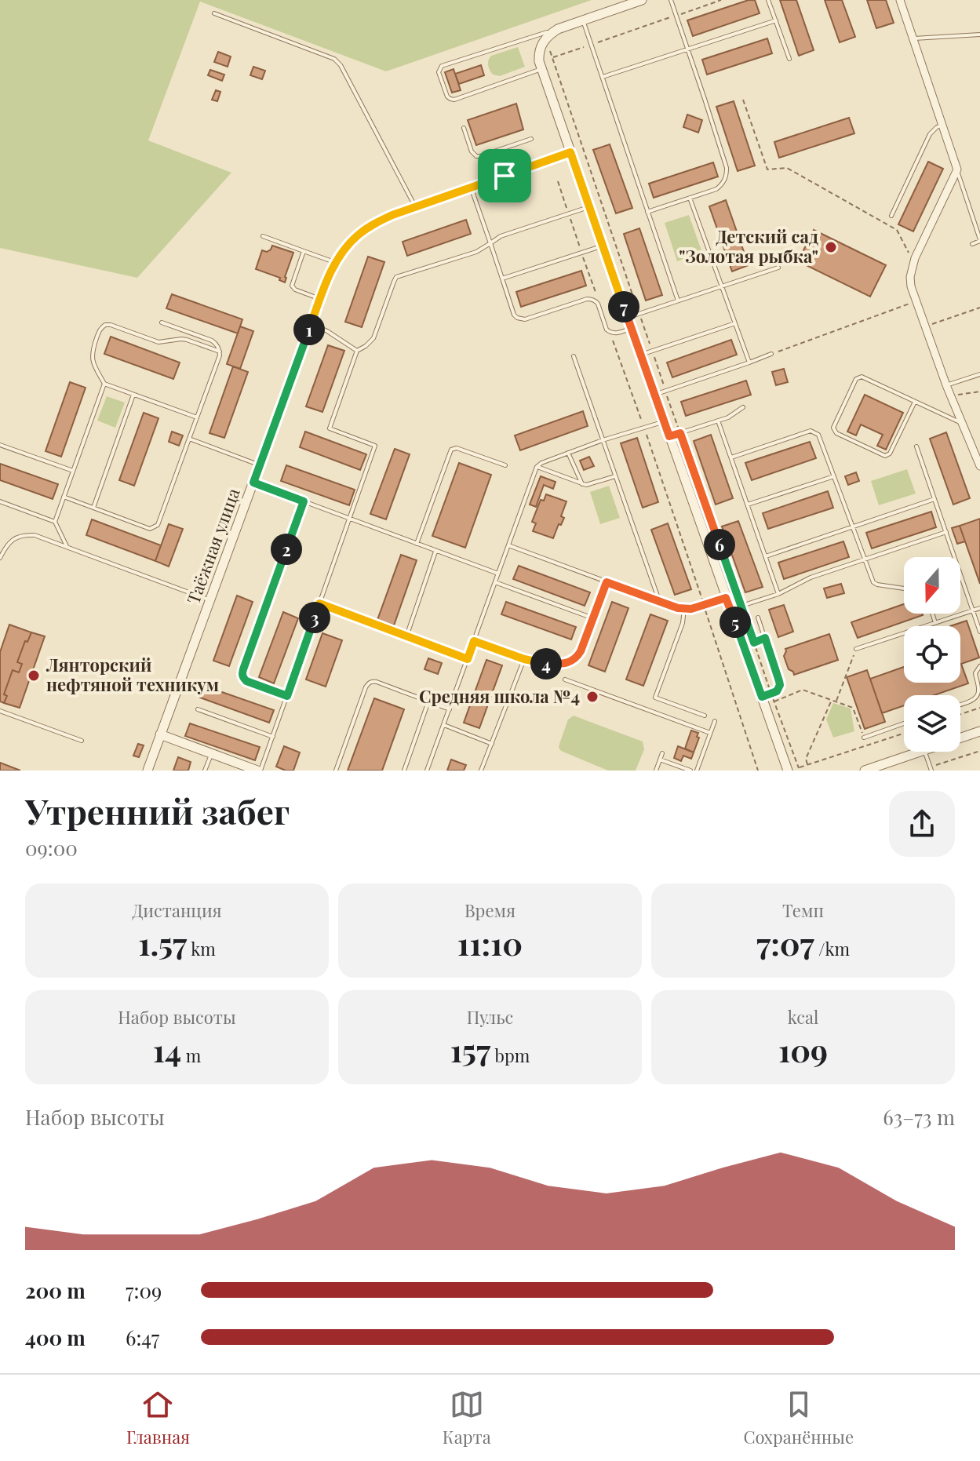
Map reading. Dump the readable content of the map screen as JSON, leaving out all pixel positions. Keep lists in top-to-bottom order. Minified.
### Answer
{"streets":{"street":["Таёжная улица"]},"places":["Детский сад \"Золотая рыбка\"","Лянторский нефтяной техникум","Средняя школа №4"],"north":"bottom","page":{"pins":["7","1","6","2","3","5","4"],"heading":["Утренний забег","09:00"],"stats":[["Дистанция","1.57 km"],["Время","11:10"],["Темп","7:07 /km"],["Набор высоты","14 m"],["Пульс","157 bpm"],["kcal","109"]],"chart":["Набор высоты","63–73 m"],"list":[{"name":"200 m","note":"7:09"},{"name":"400 m","note":"6:47"}],"tabs":["Главная","Карта","Сохранённые"]}}
